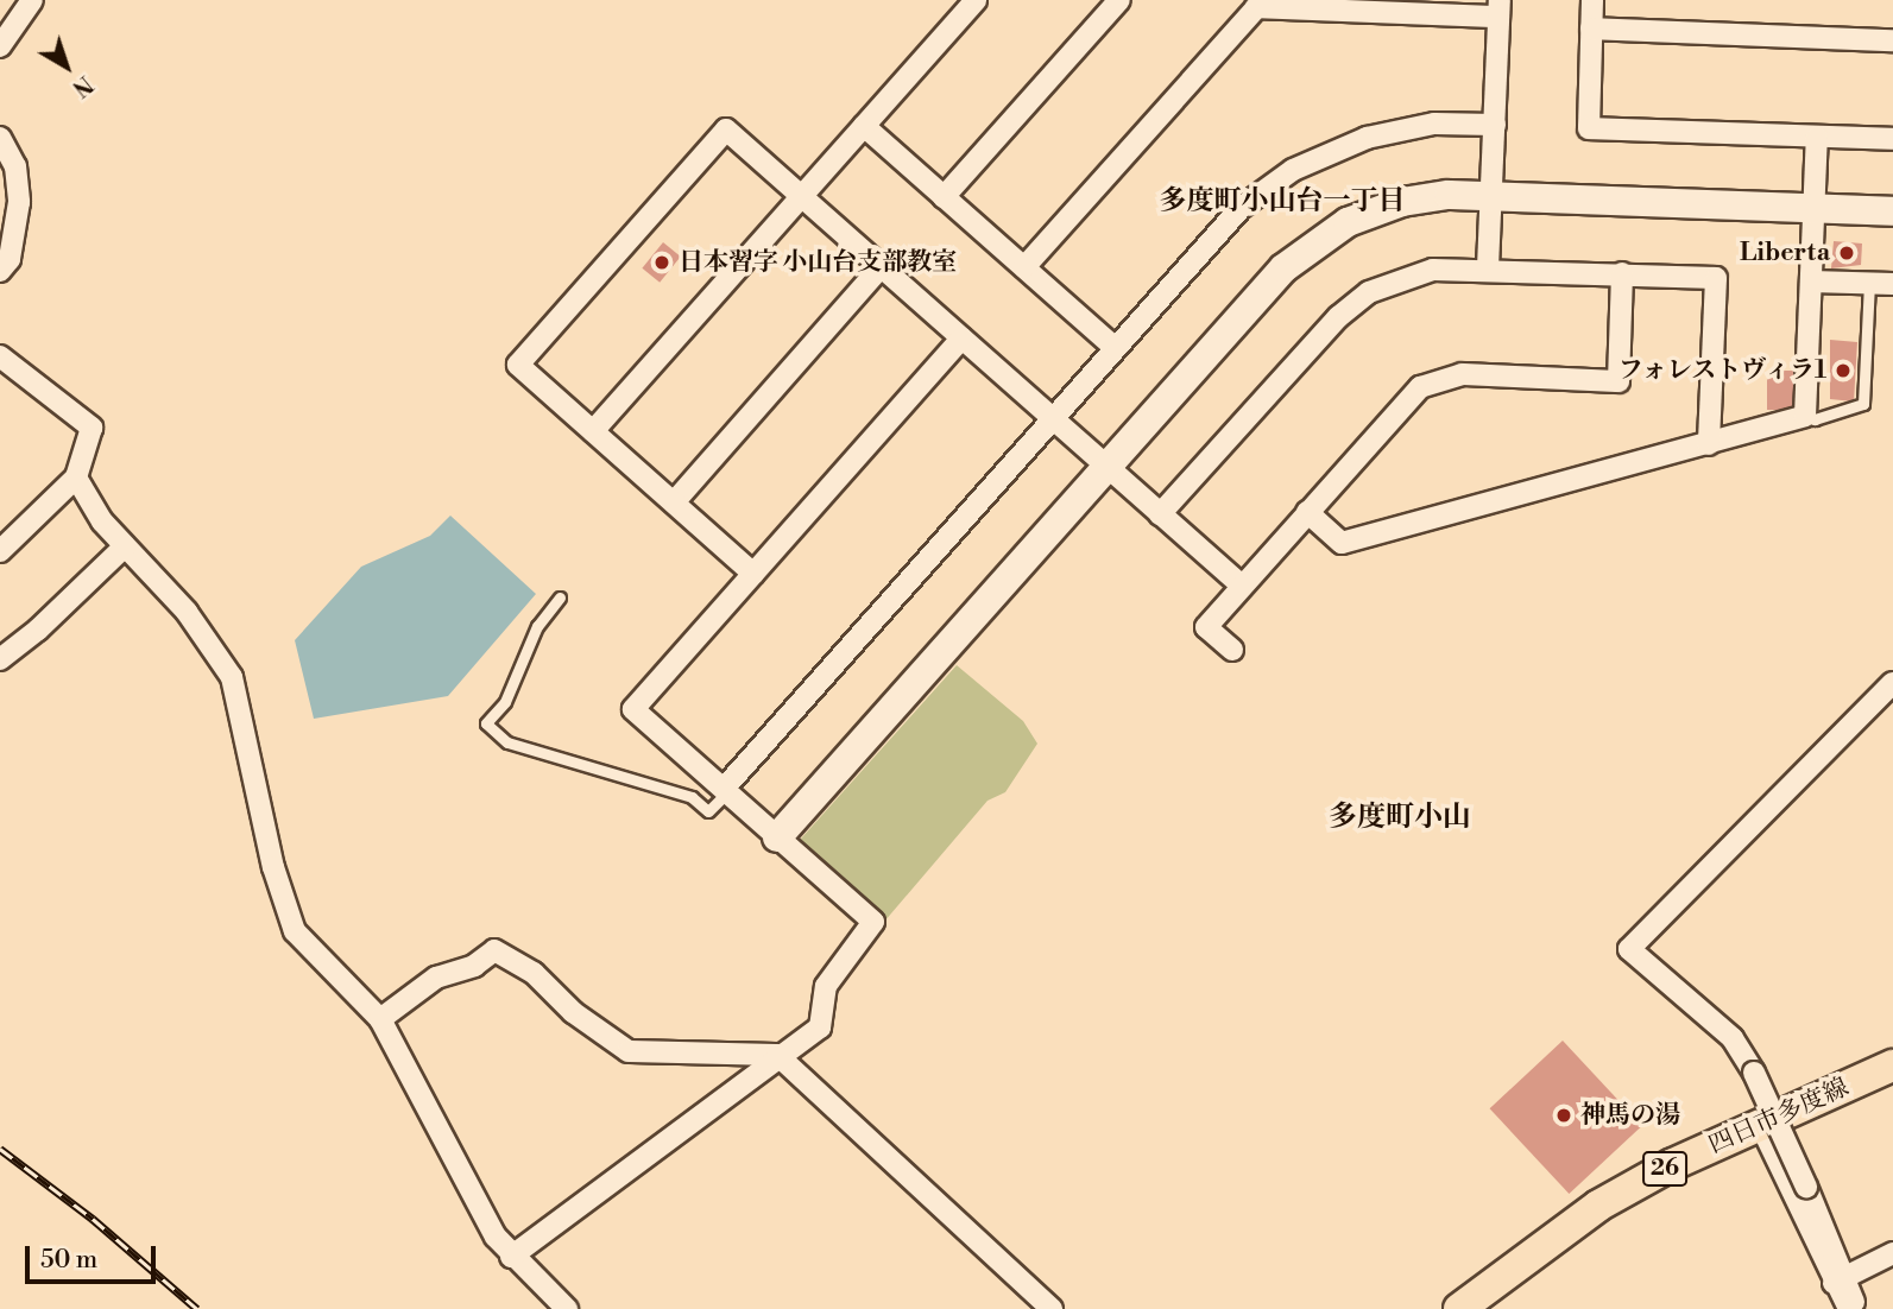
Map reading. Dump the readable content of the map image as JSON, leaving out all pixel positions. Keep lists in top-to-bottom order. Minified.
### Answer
{"streets":{"main road":["四日市多度線","26"]},"districts":["多度町小山台一丁目","多度町小山"],"places":["Liberta","日本習字 小山台支部教室","フォレストヴィラ1","神馬の湯"],"scale_bar":"50 m","north":"bottom right"}
